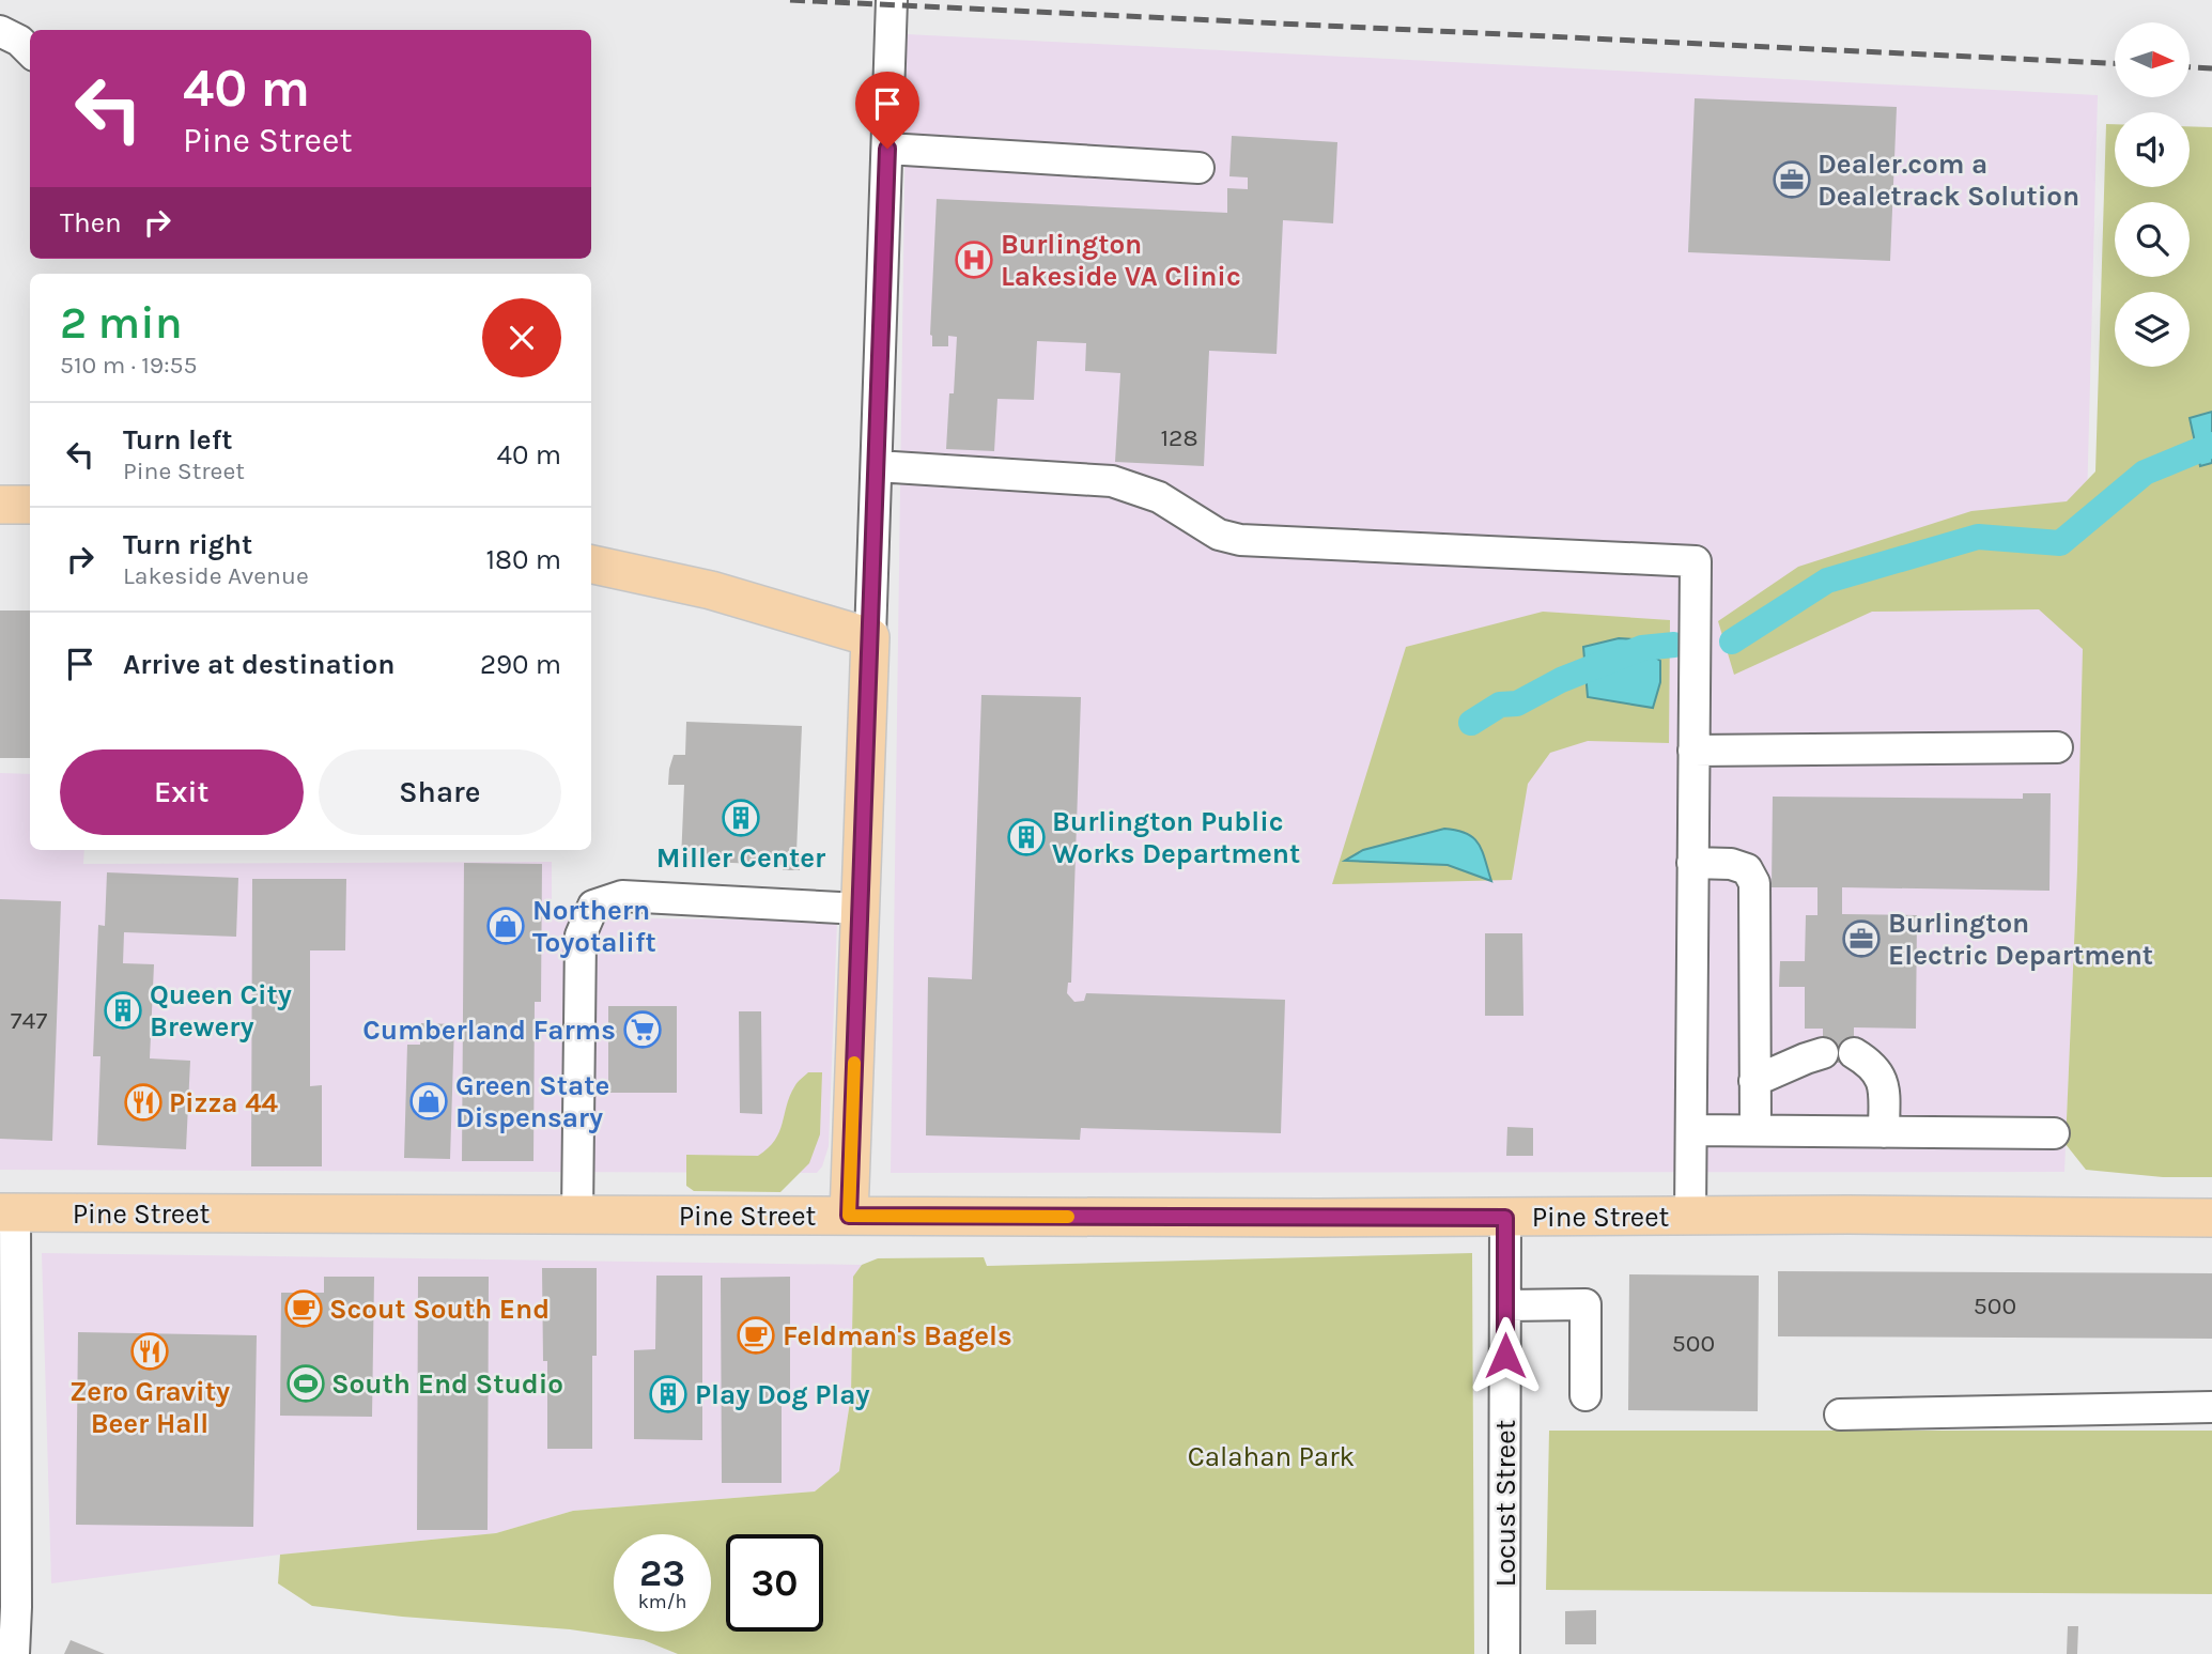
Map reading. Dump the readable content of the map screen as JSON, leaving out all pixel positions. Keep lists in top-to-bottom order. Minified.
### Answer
{"streets":{"main road":["Pine Street"],"street":["Locust Street"]},"crossings":[["Pine Street","Locust Street"]],"parks":["Calahan Park"],"places":{"office":["Dealer.com a Dealetrack Solution","Burlington Electric Department"],"hospital":["Burlington Lakeside VA Clinic"],"building":["Miller Center","Burlington Public Works Department","Queen City Brewery","Play Dog Play"],"shop":["Northern Toyotalift","Green State Dispensary"],"supermarket":["Cumberland Farms"],"restaurant":["Pizza 44","Zero Gravity Beer Hall"],"cafe":["Scout South End","Feldman's Bagels"],"sports":["South End Studio"]},"house_numbers":["128","747","500","500"],"north":"right","page":{"turn":["40 m","Pine Street"],"then":"Then","heading":["2 min","510 m · 19:55"],"list":[{"name":"Turn left","note":"Pine Street","value":"40 m"},{"name":"Turn right","note":"Lakeside Avenue","value":"180 m"},{"name":"Arrive at destination","value":"290 m"}],"buttons":["Exit","Share"],"speed":"23 km/h","limit":"30"}}
